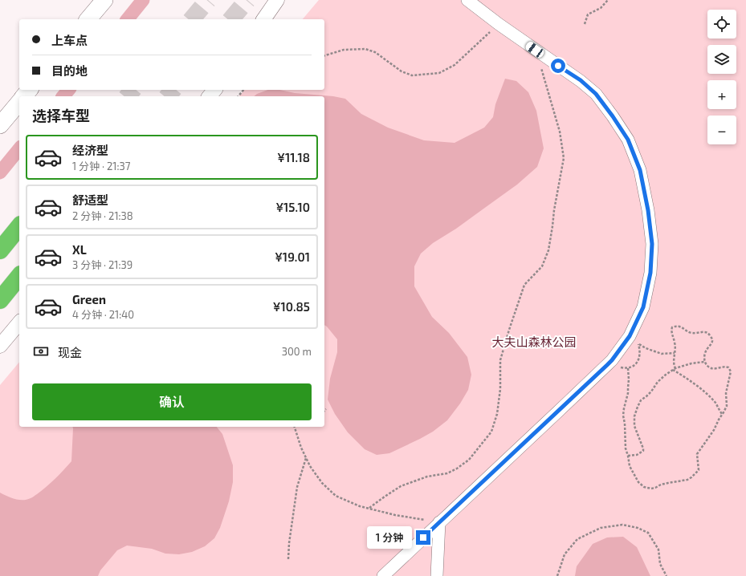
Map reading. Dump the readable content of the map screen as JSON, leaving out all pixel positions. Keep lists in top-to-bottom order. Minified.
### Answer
{"parks":["大夫山森林公园"],"page":{"map_buttons":["+","−"],"banner":["上车点","目的地"],"heading":"选择车型","list":[{"name":"经济型","note":"1 分钟 · 21:37","value":"¥11.18"},{"name":"舒适型","note":"2 分钟 · 21:38","value":"¥15.10"},{"name":"XL","note":"3 分钟 · 21:39","value":"¥19.01"},{"name":"Green","note":"4 分钟 · 21:40","value":"¥10.85"}],"pay":["现金","300 m"],"buttons":"确认","bubble":"1 分钟"}}
